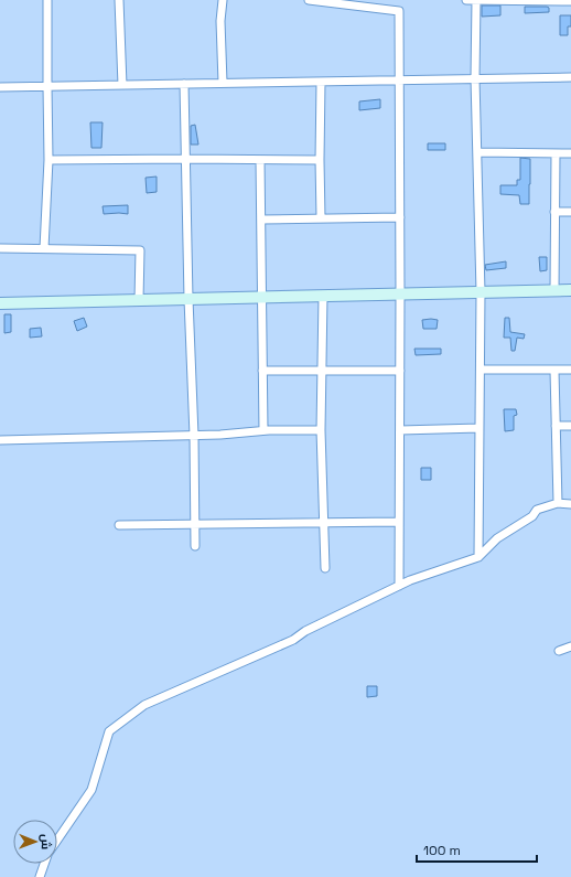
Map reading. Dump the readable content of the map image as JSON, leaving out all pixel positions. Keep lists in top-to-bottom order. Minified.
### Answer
{"scale_bar":"100 m","north":"right"}
